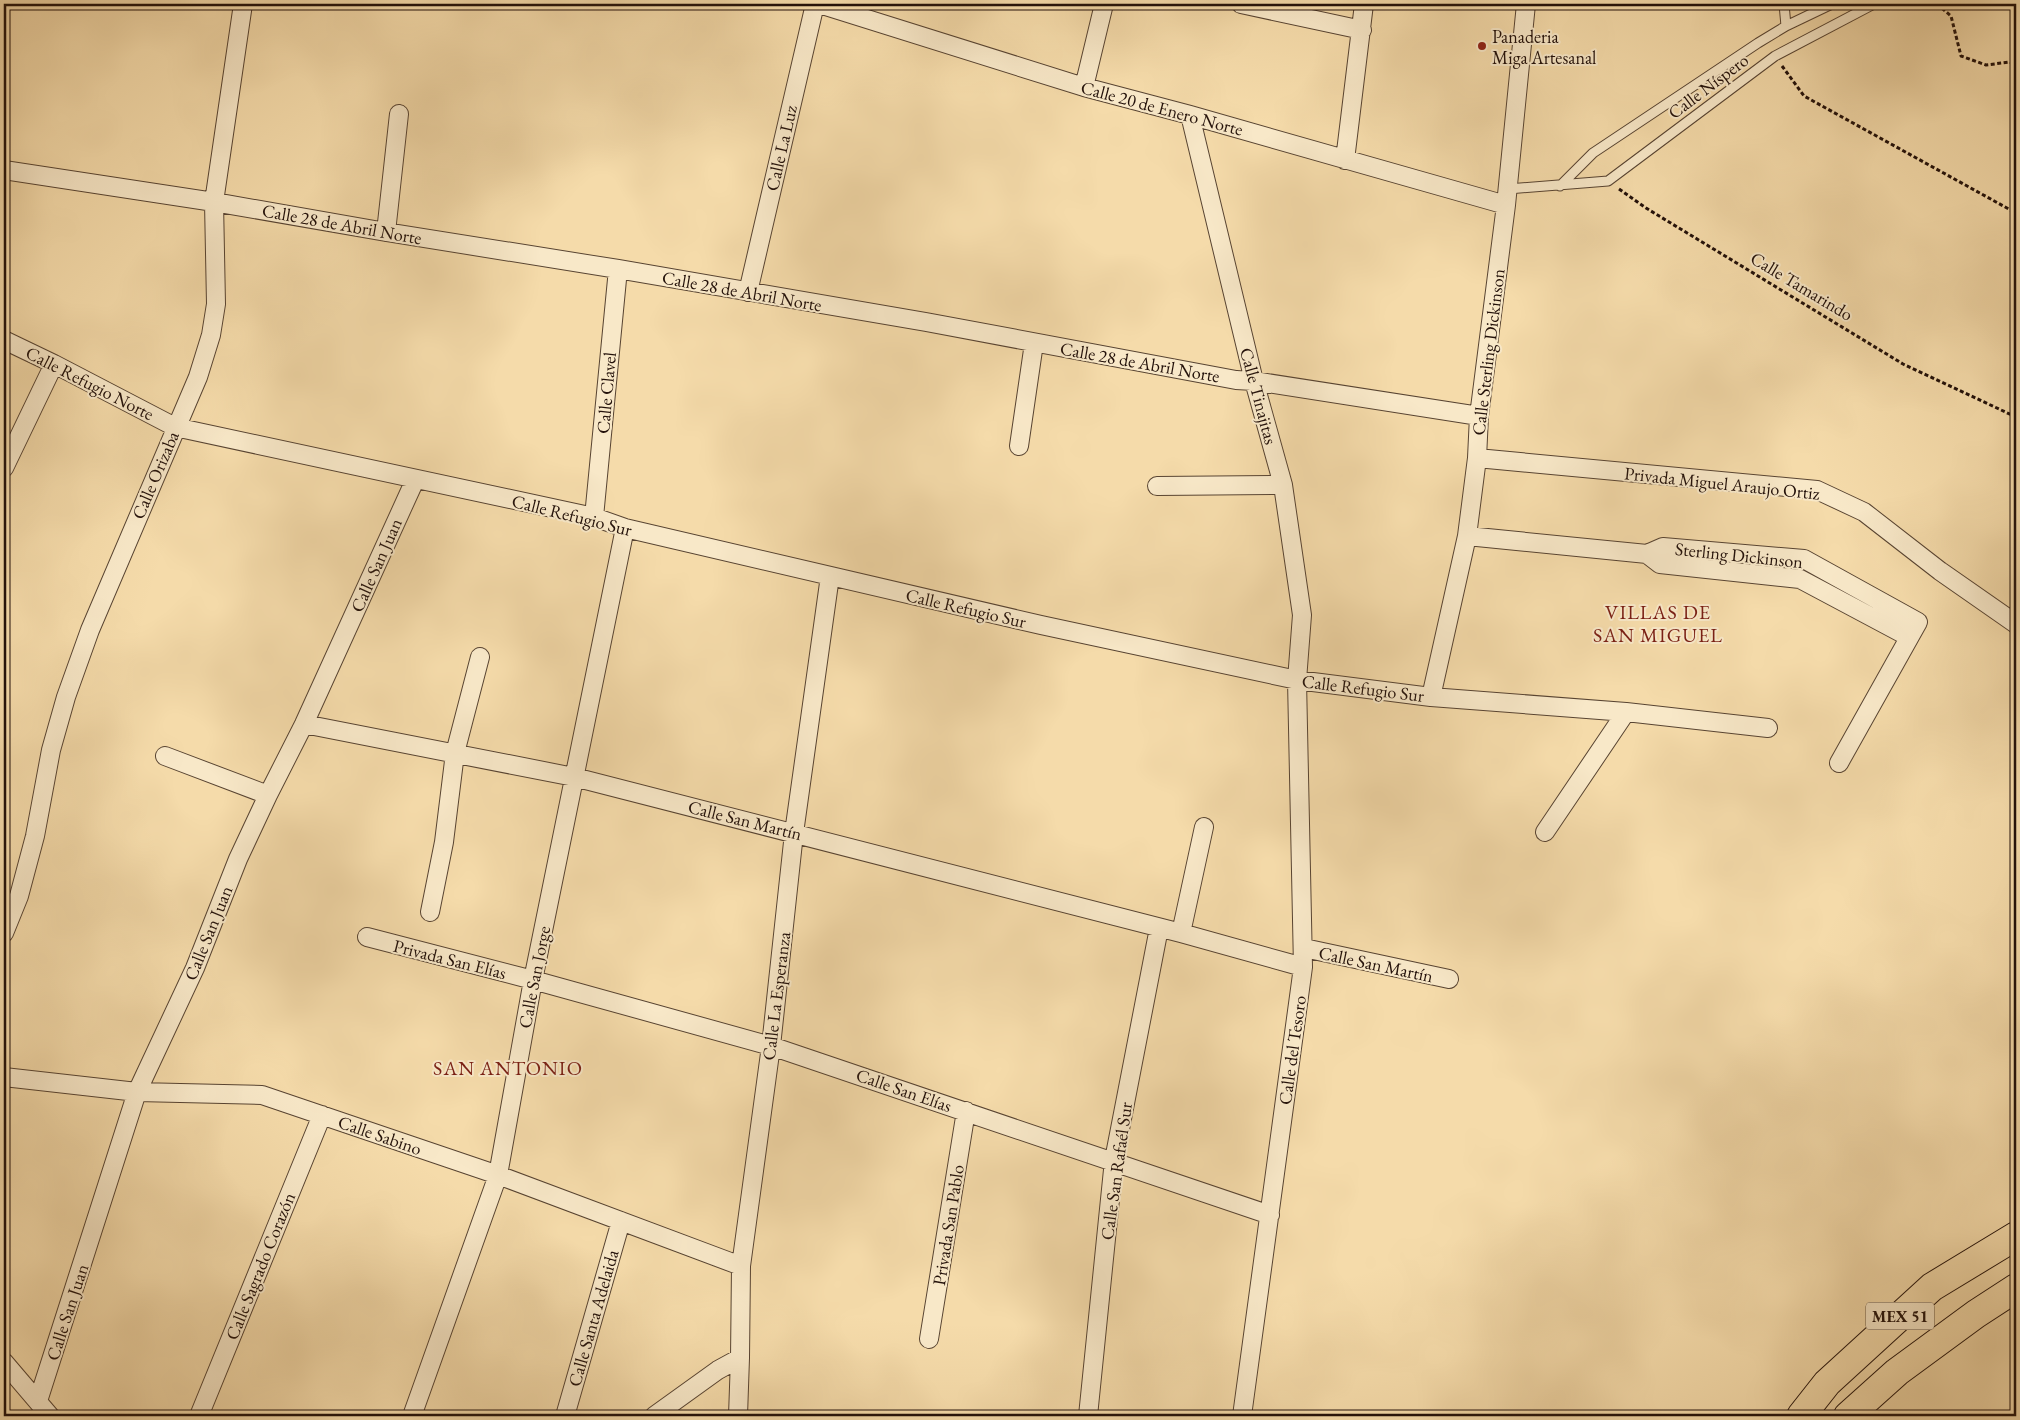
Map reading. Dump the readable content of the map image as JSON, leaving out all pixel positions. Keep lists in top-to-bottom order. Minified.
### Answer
{"streets":{"main road":["MEX 51"],"street":["Calle 20 de Enero Norte","Calle La Luz","Calle 28 de Abril Norte","Calle Sterling Dickinson","Calle Refugio Norte","Calle Clavel","Calle Tinajitas","Calle Orizaba","Privada Miguel Araujo Ortiz","Calle Refugio Sur","Sterling Dickinson","Calle San Juan","Calle San Martín","Privada San Elías","Calle San Jorge","Calle La Esperanza","Calle del Tesoro","Calle San Elías","Calle Sabino","Calle San Rafaél Sur","Privada San Pablo","Calle Sagrado Corazón","Calle Santa Adelaida"],"lane":["Calle Níspero"],"path":["Calle Tamarindo"]},"crossings":[["Calle Níspero","Calle 20 de Enero Norte"],["Calle Níspero","Calle Tamarindo"],["Calle Níspero","Calle Sterling Dickinson"],["Calle 20 de Enero Norte","Calle La Luz"],["Calle 20 de Enero Norte","Calle Sterling Dickinson"],["Calle 20 de Enero Norte","Calle Tinajitas"],["Calle La Luz","Calle 28 de Abril Norte"],["Calle 28 de Abril Norte","Calle Sterling Dickinson"],["Calle 28 de Abril Norte","Calle Clavel"],["Calle 28 de Abril Norte","Calle Tinajitas"],["Calle 28 de Abril Norte","Calle Orizaba"],["Calle Sterling Dickinson","Privada Miguel Araujo Ortiz"],["Calle Sterling Dickinson","Calle Refugio Sur"],["Calle Sterling Dickinson","Sterling Dickinson"],["Calle Refugio Norte","Calle Orizaba"],["Calle Refugio Norte","Calle Refugio Sur"],["Calle Clavel","Calle Refugio Sur"],["Calle Tinajitas","Calle Refugio Sur"],["Calle Tinajitas","Calle del Tesoro"],["Calle Orizaba","Calle Refugio Sur"],["Calle Refugio Sur","Calle San Juan"],["Calle Refugio Sur","Calle San Jorge"],["Calle Refugio Sur","Calle La Esperanza"],["Calle Refugio Sur","Calle del Tesoro"],["Calle San Juan","Calle San Martín"],["Calle San Juan","Calle Sabino"],["Calle San Martín","Calle San Jorge"],["Calle San Martín","Calle La Esperanza"],["Calle San Martín","Calle del Tesoro"],["Calle San Martín","Calle San Rafaél Sur"],["Privada San Elías","Calle San Jorge"],["Privada San Elías","Calle San Elías"],["Calle San Jorge","Calle San Elías"],["Calle San Jorge","Calle Sabino"],["Calle La Esperanza","Calle San Elías"],["Calle La Esperanza","Calle Sabino"],["Calle del Tesoro","Calle San Elías"],["Calle San Elías","Calle San Rafaél Sur"],["Calle San Elías","Privada San Pablo"],["Calle Sabino","Calle Sagrado Corazón"],["Calle Sabino","Calle Santa Adelaida"]],"districts":["VILLAS DE SAN MIGUEL","SAN ANTONIO"],"places":["Panaderia Miga Artesanal"]}
